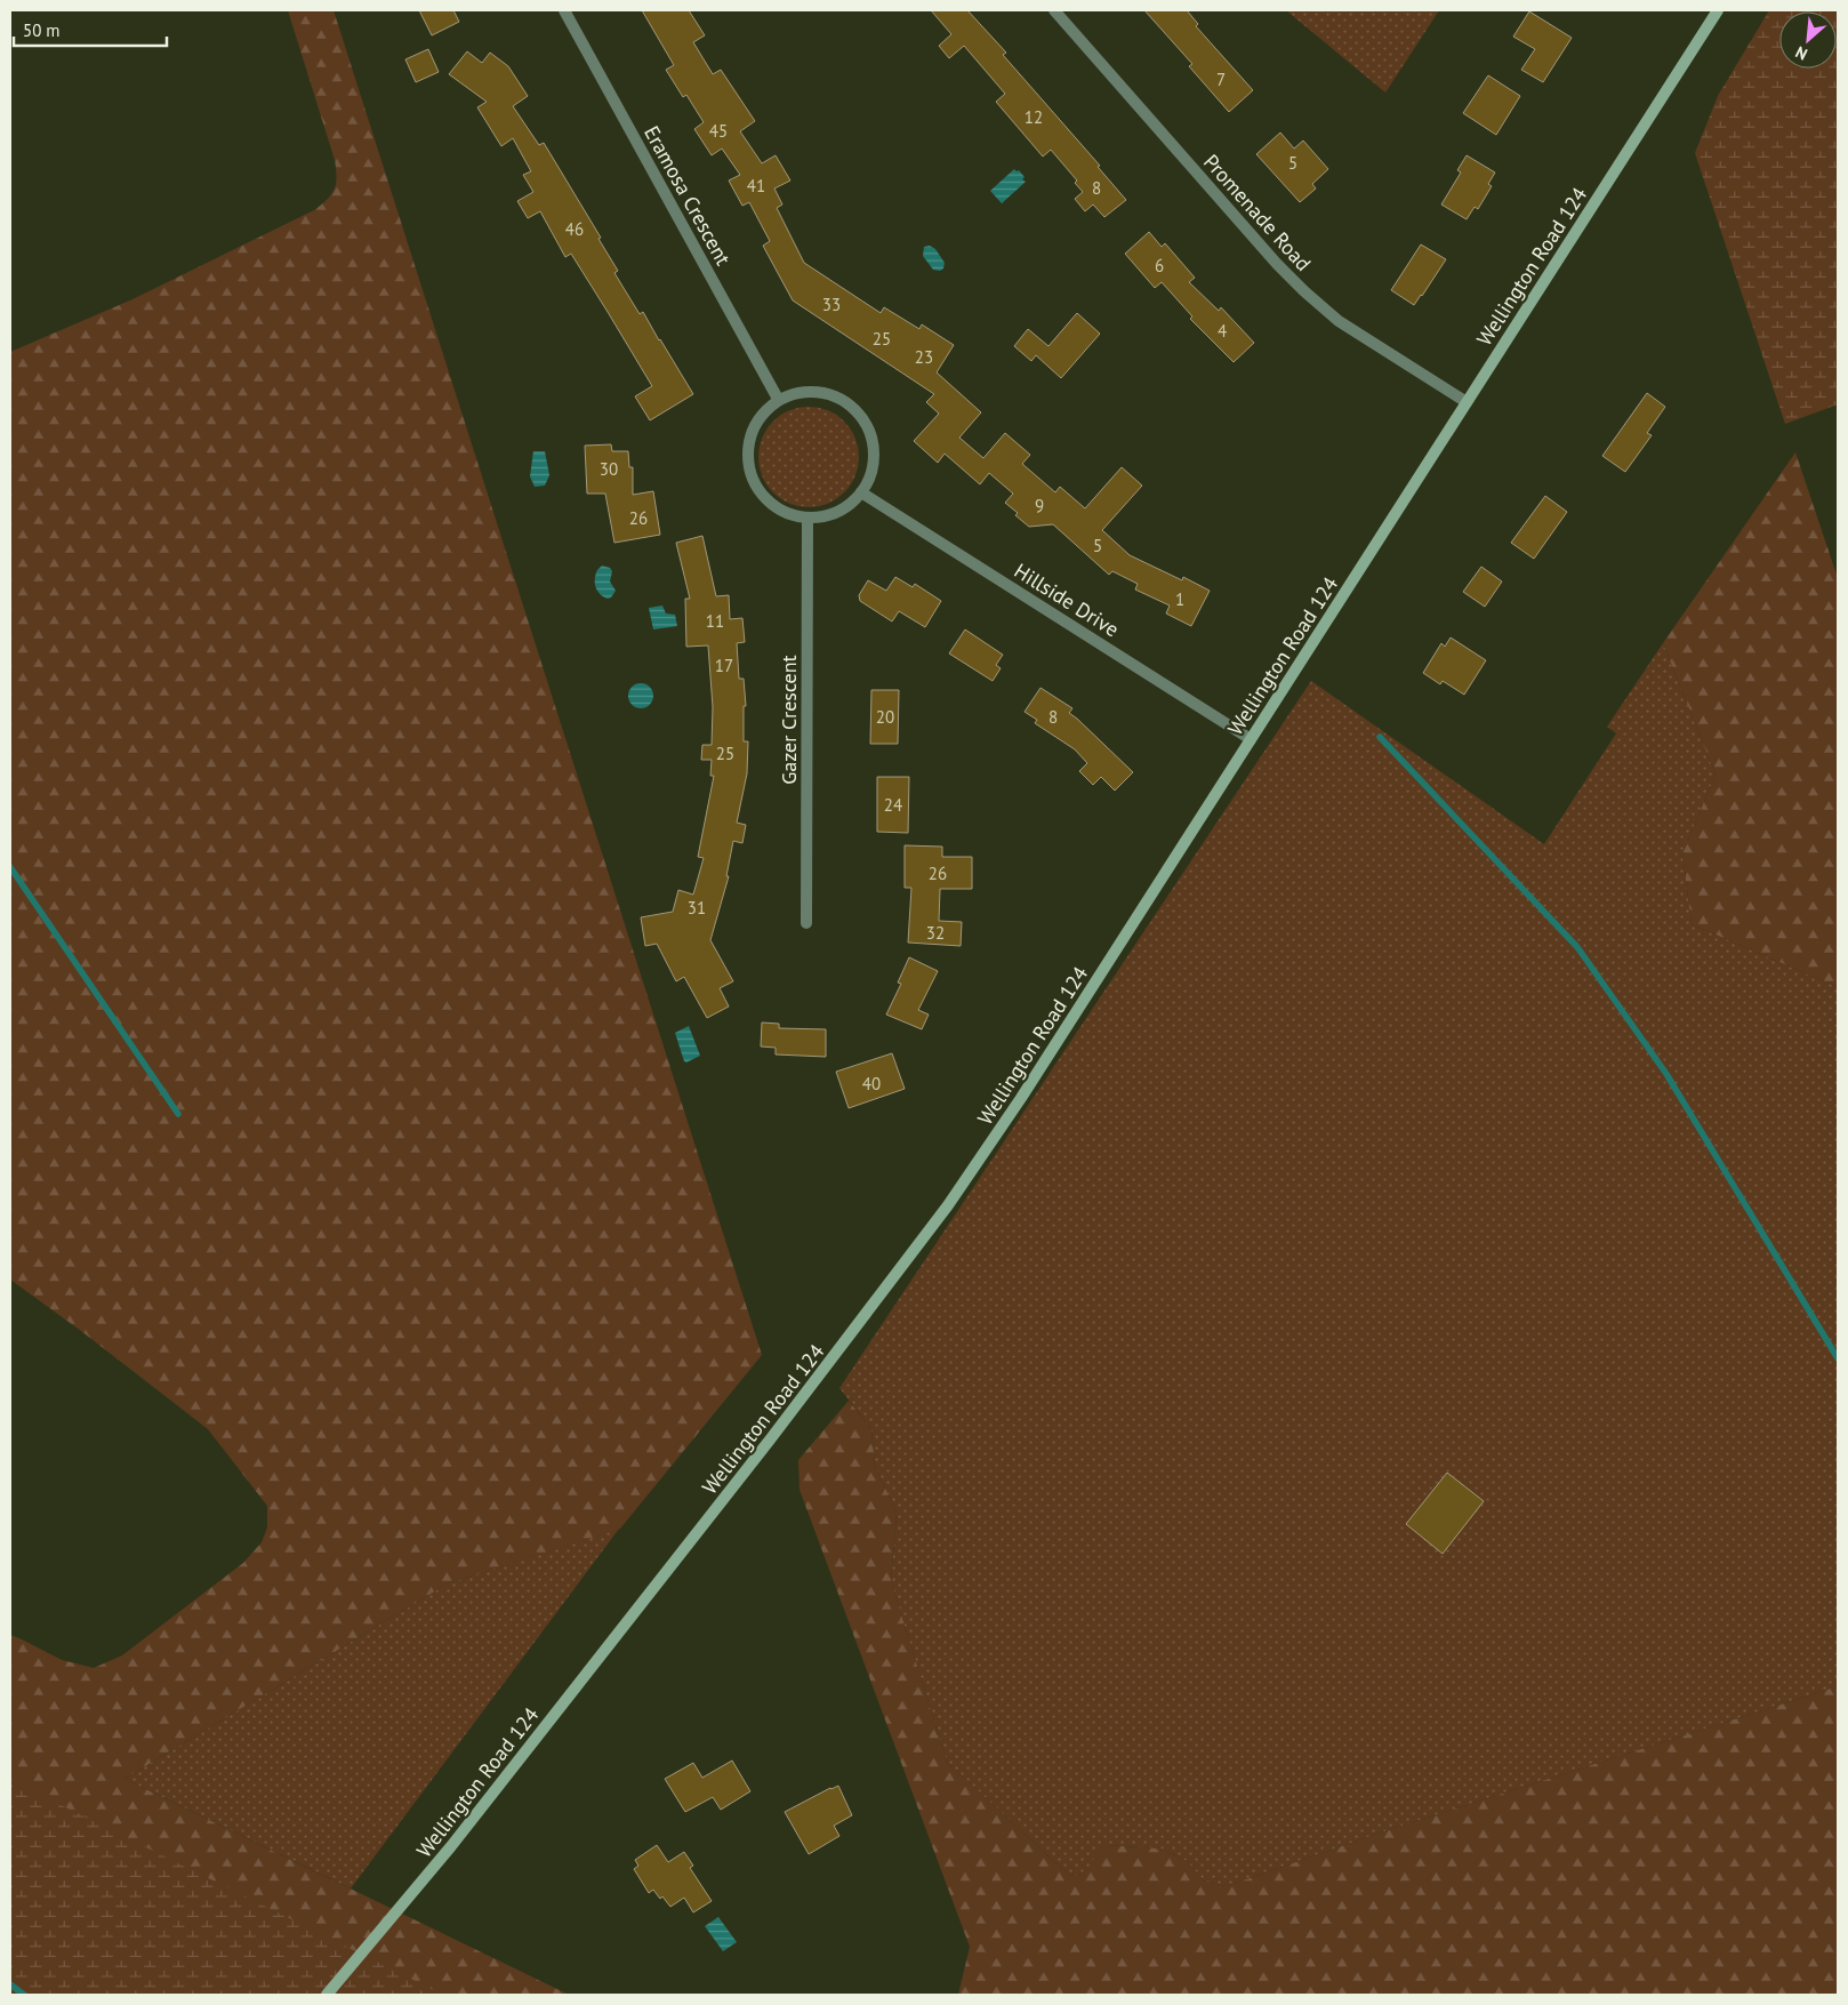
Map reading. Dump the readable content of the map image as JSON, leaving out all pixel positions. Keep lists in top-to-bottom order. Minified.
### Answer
{"streets":{"main road":["Wellington Road 124"],"street":["Eramosa Crescent","Promenade Road","Hillside Drive","Gazer Crescent"]},"crossings":[["Eramosa Crescent","Hillside Drive"],["Eramosa Crescent","Gazer Crescent"],["Promenade Road","Wellington Road 124"],["Wellington Road 124","Hillside Drive"],["Hillside Drive","Gazer Crescent"]],"house_numbers":["7","12","45","5","41","8","46","6","33","4","25","23","30","9","26","5","1","11","17","20","8","25","24","26","31","32","40"],"scale_bar":"50 m","north":"bottom left"}
